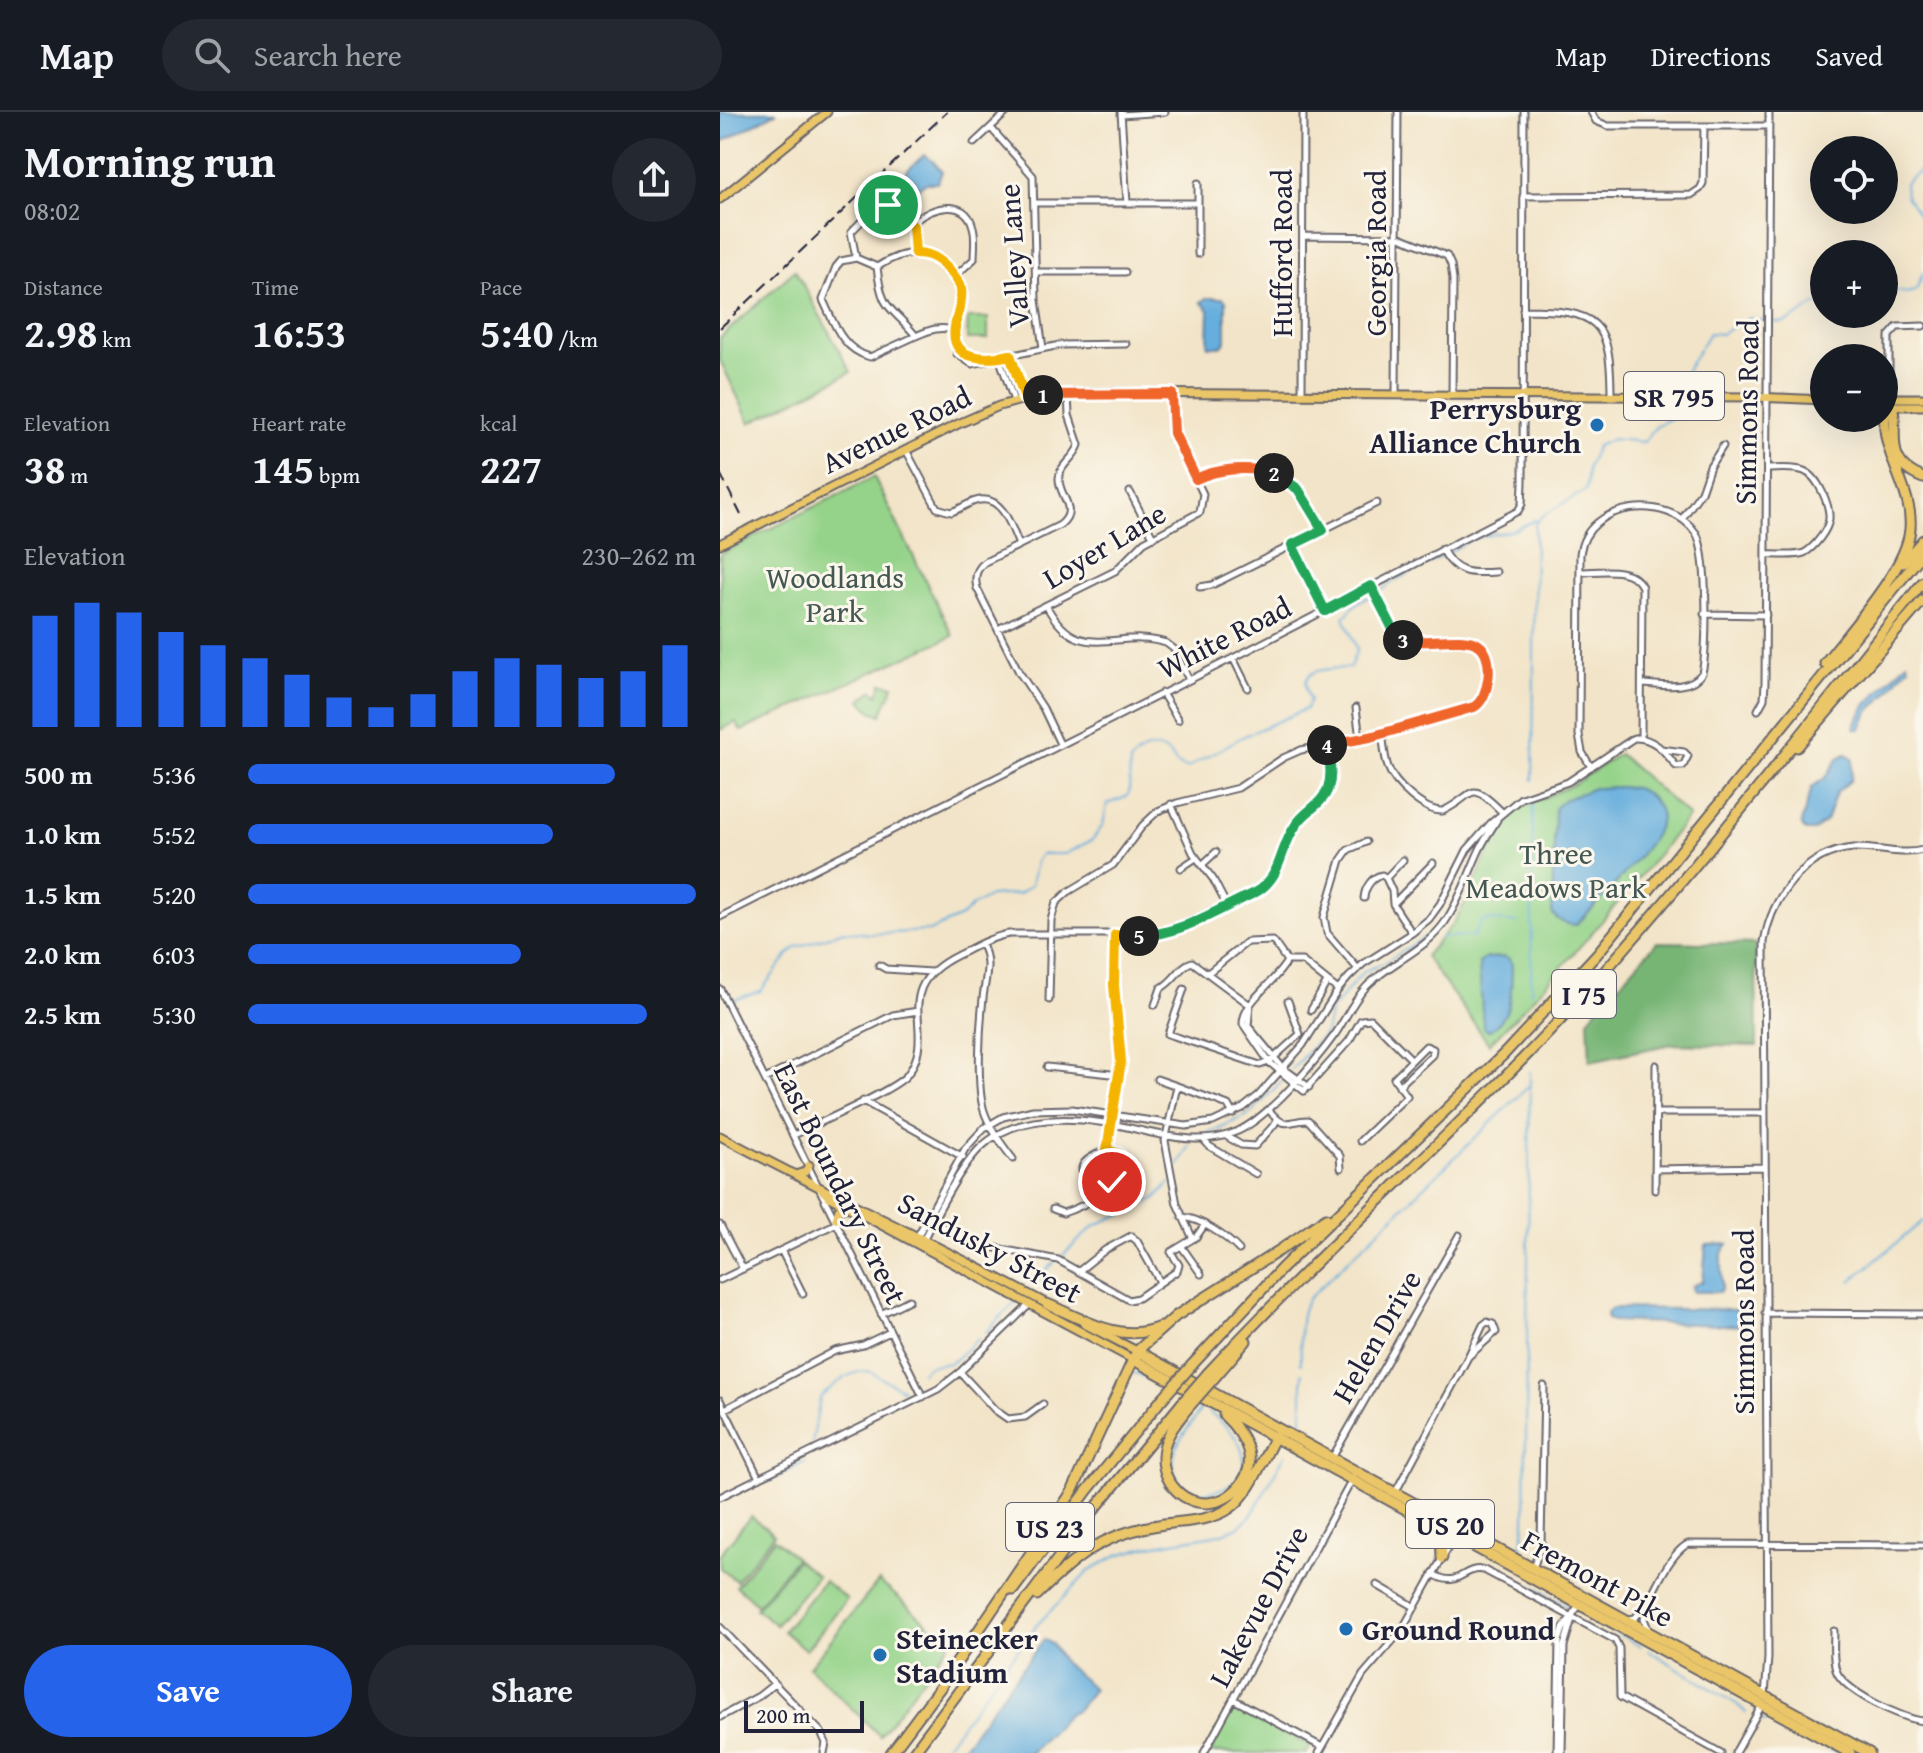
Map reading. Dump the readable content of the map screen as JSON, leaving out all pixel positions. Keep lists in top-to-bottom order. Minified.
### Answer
{"streets":{"highway":["I 75","US 20","US 23","Fremont Pike"],"main road":["SR 795","Avenue Road","Sandusky Street"],"street":["Hufford Road","Georgia Road","Valley Lane","Simmons Road","Loyer Lane","White Road","East Boundary Street","Helen Drive","Lakevue Drive"]},"crossings":[["Hufford Road","Avenue Road"],["Georgia Road","Avenue Road"],["Simmons Road","Avenue Road"],["Simmons Road","Fremont Pike"],["Avenue Road","White Road"],["I 75","US 23"],["East Boundary Street","Sandusky Street"],["Sandusky Street","US 23"],["Sandusky Street","Fremont Pike"],["Helen Drive","Fremont Pike"],["US 23","Fremont Pike"],["Fremont Pike","Lakevue Drive"]],"parks":["Woodlands Park","Three Meadows Park"],"places":["Perrysburg Alliance Church","Ground Round","Steinecker Stadium"],"scale_bar":"200 m","page":{"header":"Map","search":"Search here","nav":["Map","Directions","Saved"],"heading":["Morning run","08:02"],"map_buttons":["+","−"],"stats":[["Distance","2.98 km"],["Time","16:53"],["Pace","5:40 /km"],["Elevation","38 m"],["Heart rate","145 bpm"],["kcal","227"]],"pins":["1","2","3","4","5"],"chart":["Elevation","230–262 m"],"list":[{"name":"500 m","note":"5:36"},{"name":"1.0 km","note":"5:52"},{"name":"1.5 km","note":"5:20"},{"name":"2.0 km","note":"6:03"},{"name":"2.5 km","note":"5:30"}],"buttons":["Save","Share"],"scale":"200 m"}}
